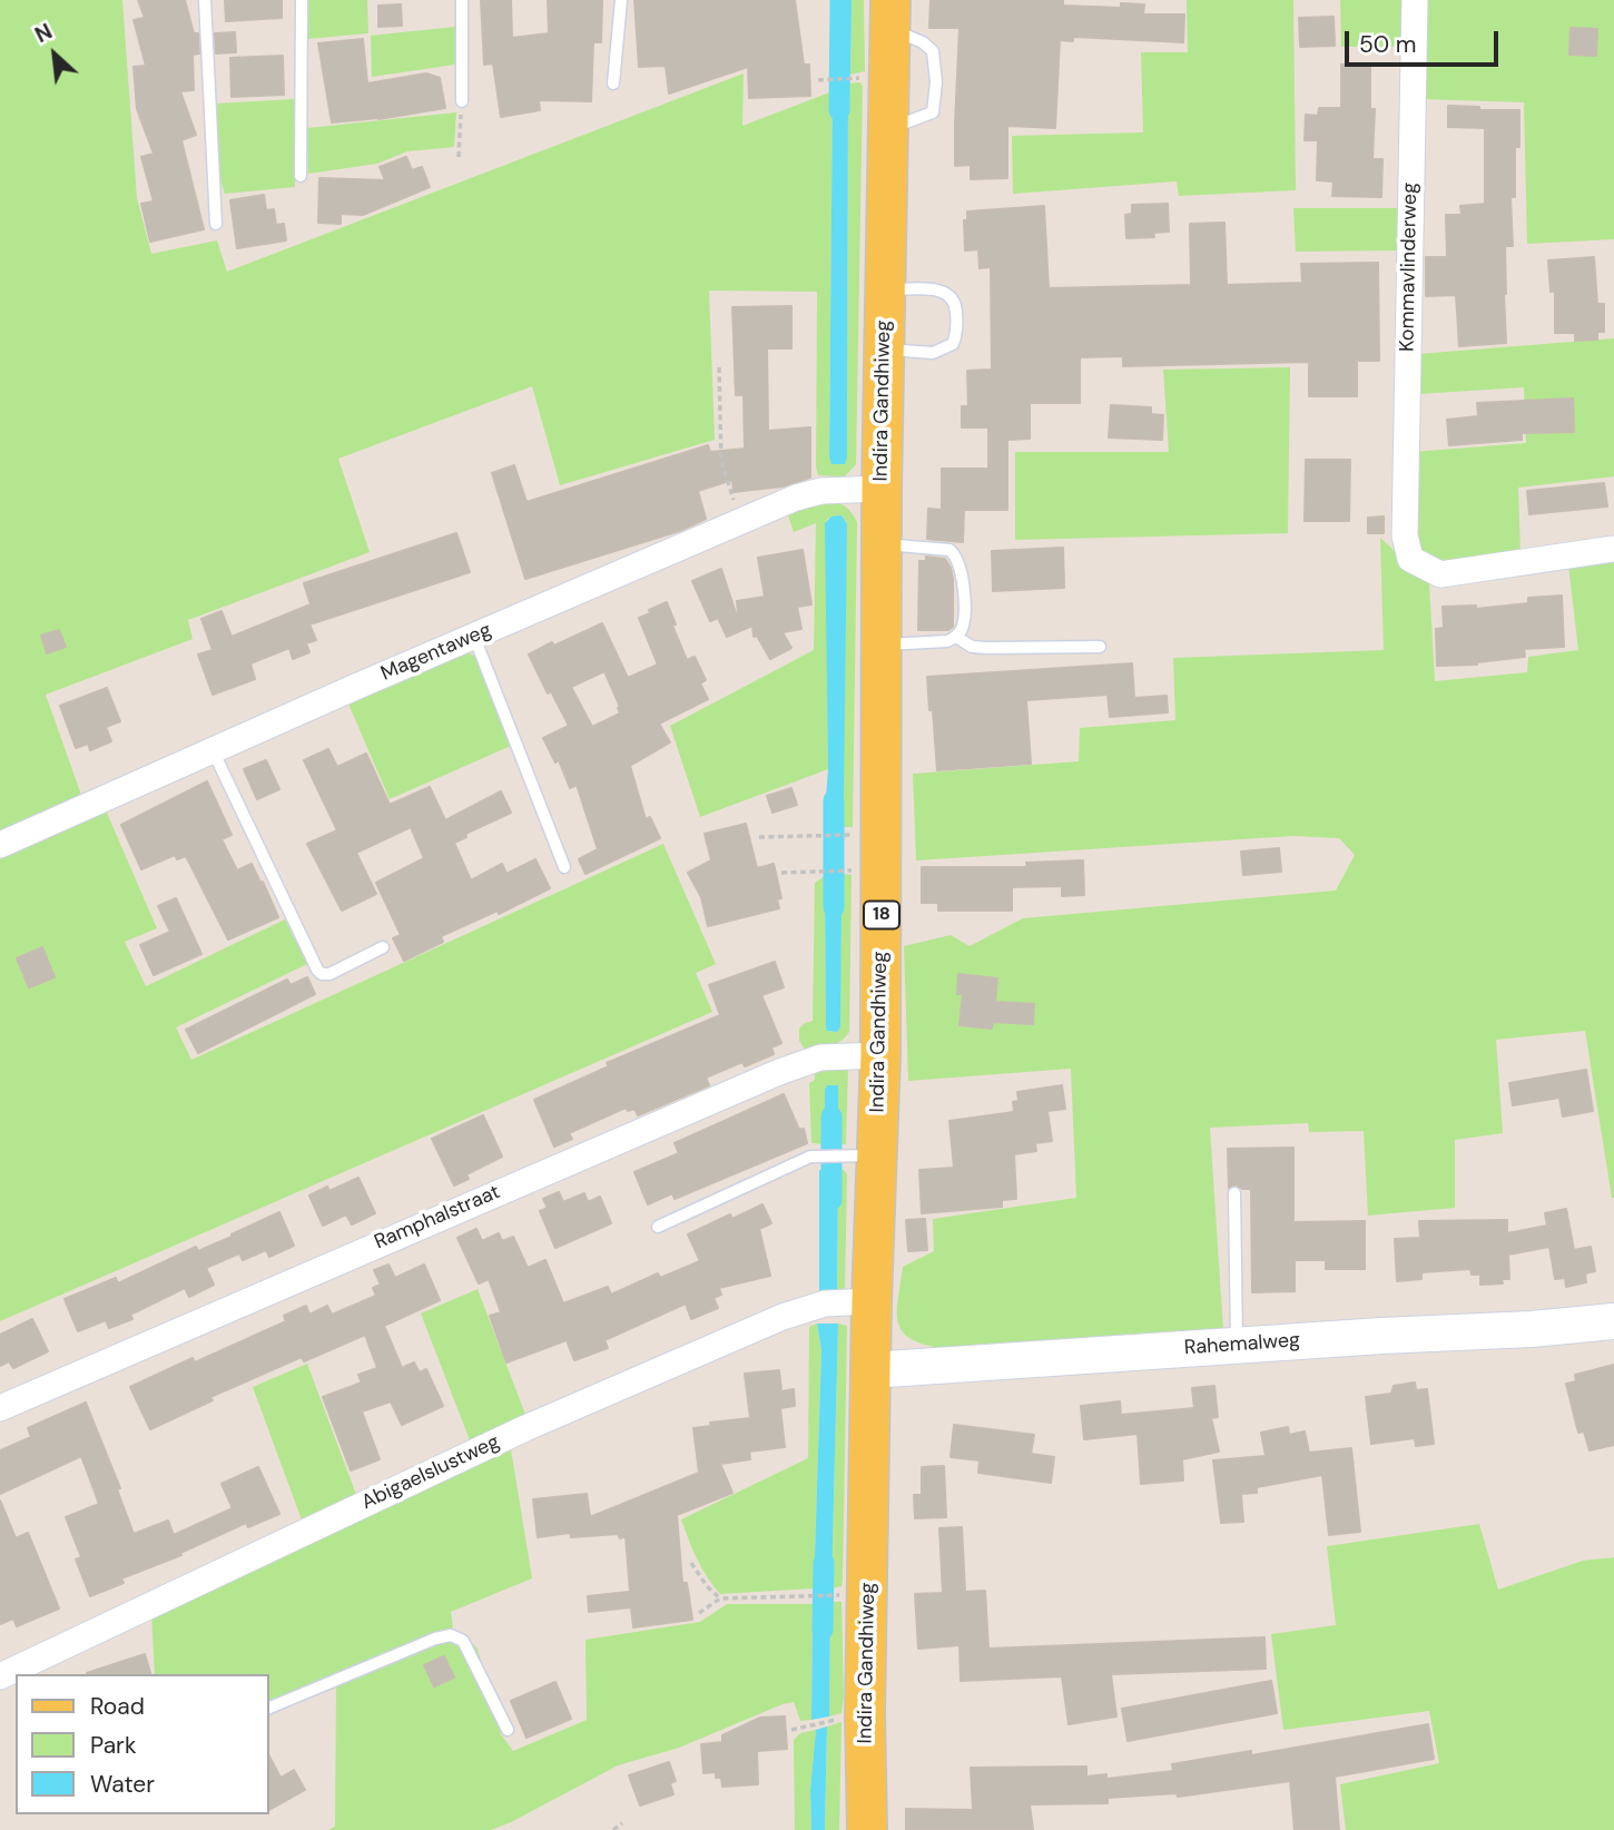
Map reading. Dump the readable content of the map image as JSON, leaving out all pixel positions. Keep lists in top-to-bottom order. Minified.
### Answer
{"streets":{"main road":["Indira Gandhiweg","18"],"street":["Kommavlinderweg","Magentaweg","Ramphalstraat","Rahemalweg","Abigaelslustweg"]},"crossings":[["Indira Gandhiweg","Magentaweg"],["Indira Gandhiweg","Ramphalstraat"],["Indira Gandhiweg","Rahemalweg"],["Indira Gandhiweg","Abigaelslustweg"]],"legend":["Road","Park","Water"],"scale_bar":"50 m","north":"top left"}
